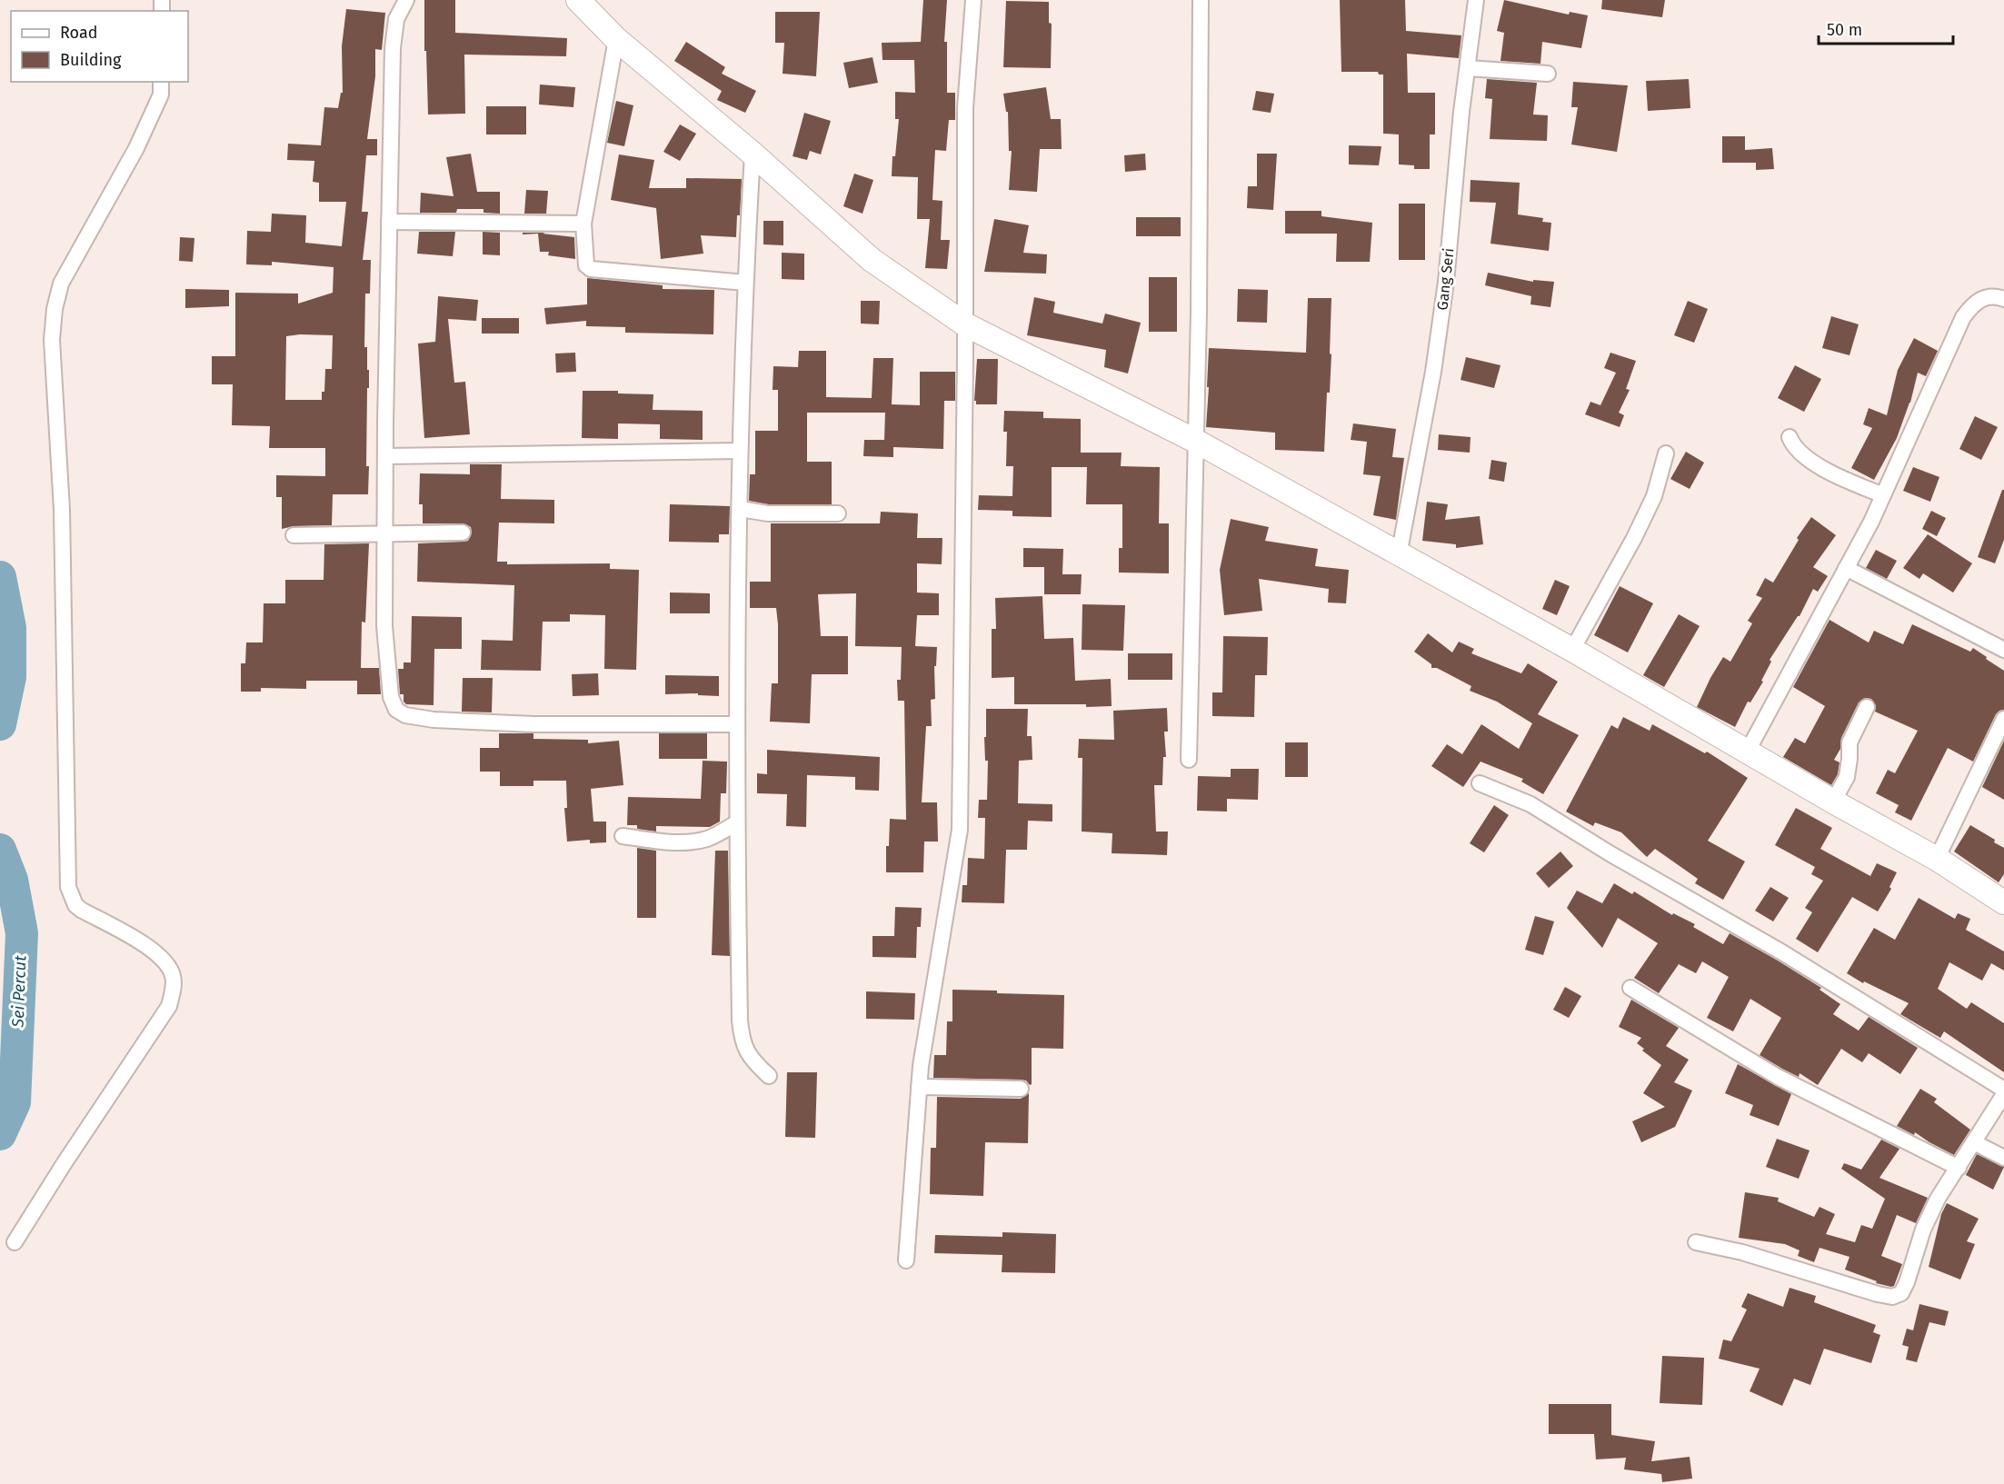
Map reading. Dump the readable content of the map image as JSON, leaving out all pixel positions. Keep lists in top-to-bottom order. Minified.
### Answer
{"streets":{"street":["Gang Seri"]},"water":["Sei Percut"],"legend":["Road","Building"],"scale_bar":"50 m"}
